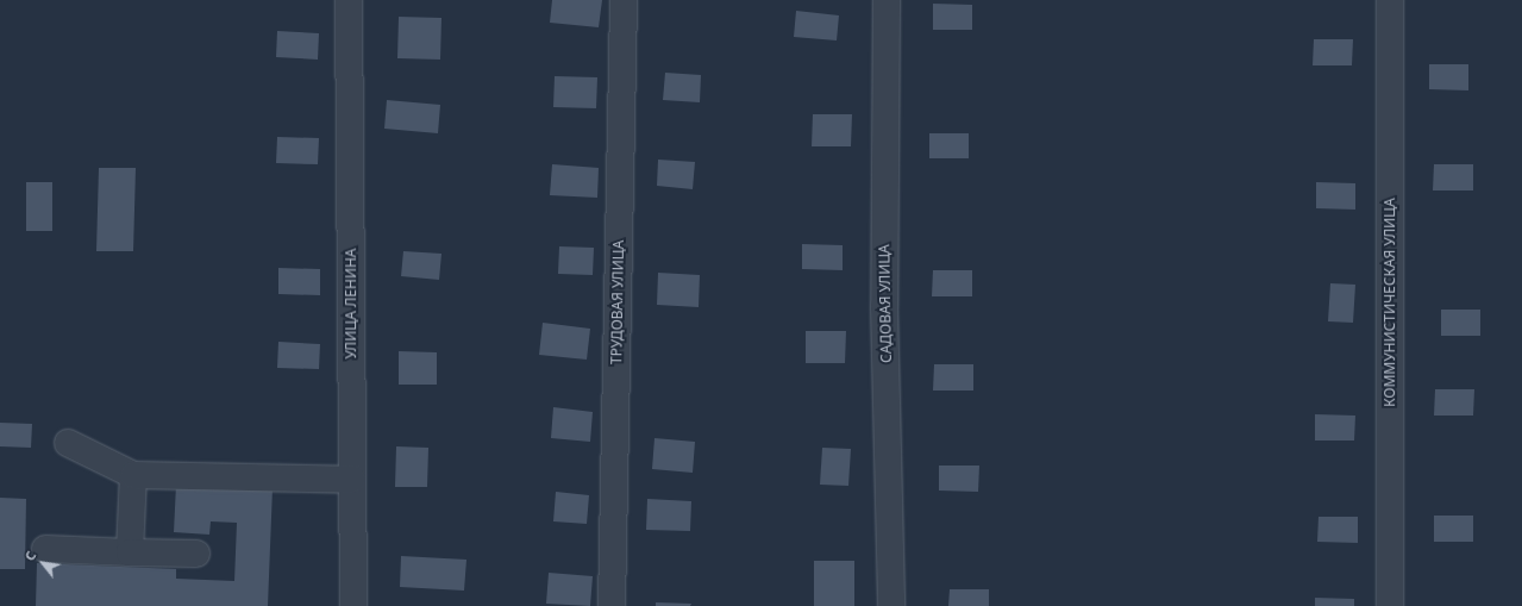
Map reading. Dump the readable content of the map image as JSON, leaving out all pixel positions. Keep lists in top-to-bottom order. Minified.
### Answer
{"streets":{"street":["ТРУДОВАЯ УЛИЦА","КОММУНИСТИЧЕСКАЯ УЛИЦА","УЛИЦА ЛЕНИНА","САДОВАЯ УЛИЦА"]},"north":"top left"}
